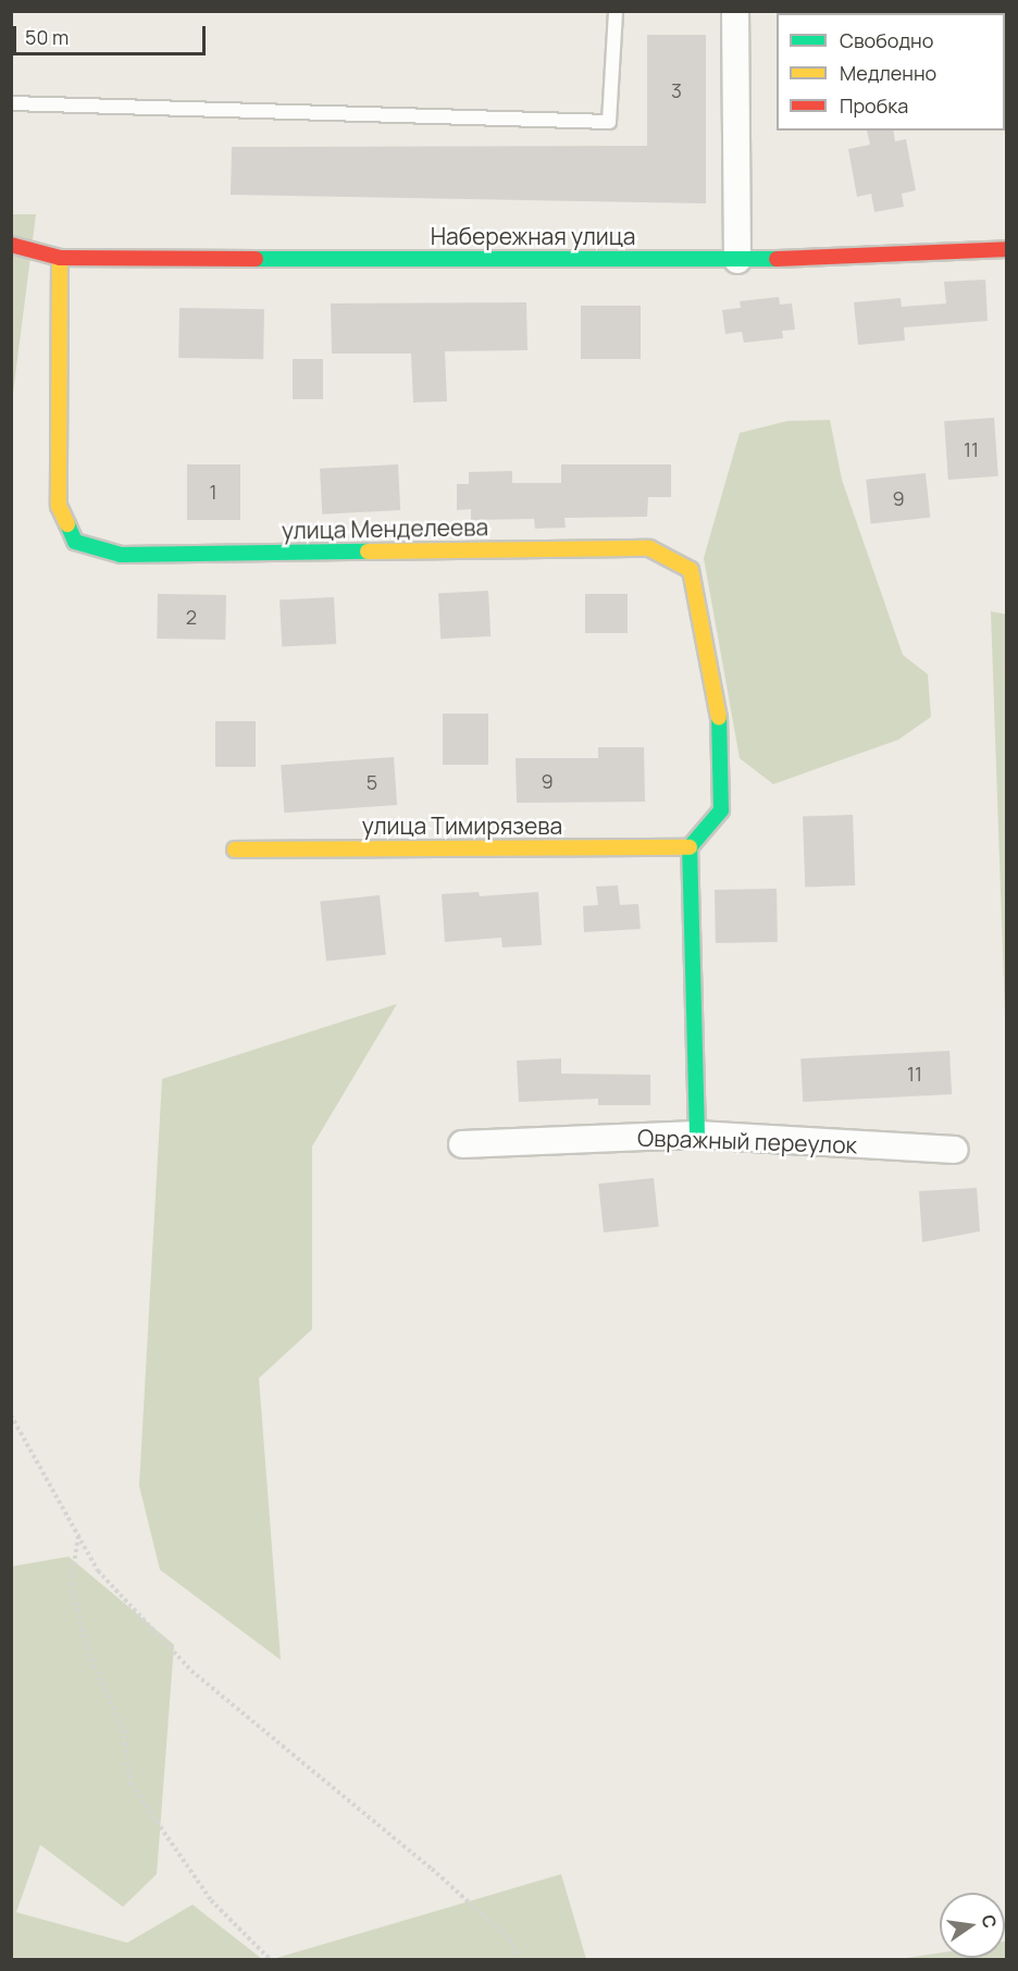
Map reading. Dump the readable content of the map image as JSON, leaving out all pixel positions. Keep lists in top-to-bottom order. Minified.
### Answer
{"streets":{"street":["Набережная улица","улица Менделеева","улица Тимирязева","Овражный переулок"]},"crossings":[["Набережная улица","улица Менделеева"],["улица Менделеева","улица Тимирязева"]],"house_numbers":["3","11","1","9","2","9","5","11"],"legend":["Свободно","Медленно","Пробка"],"scale_bar":"50 m","north":"right"}
